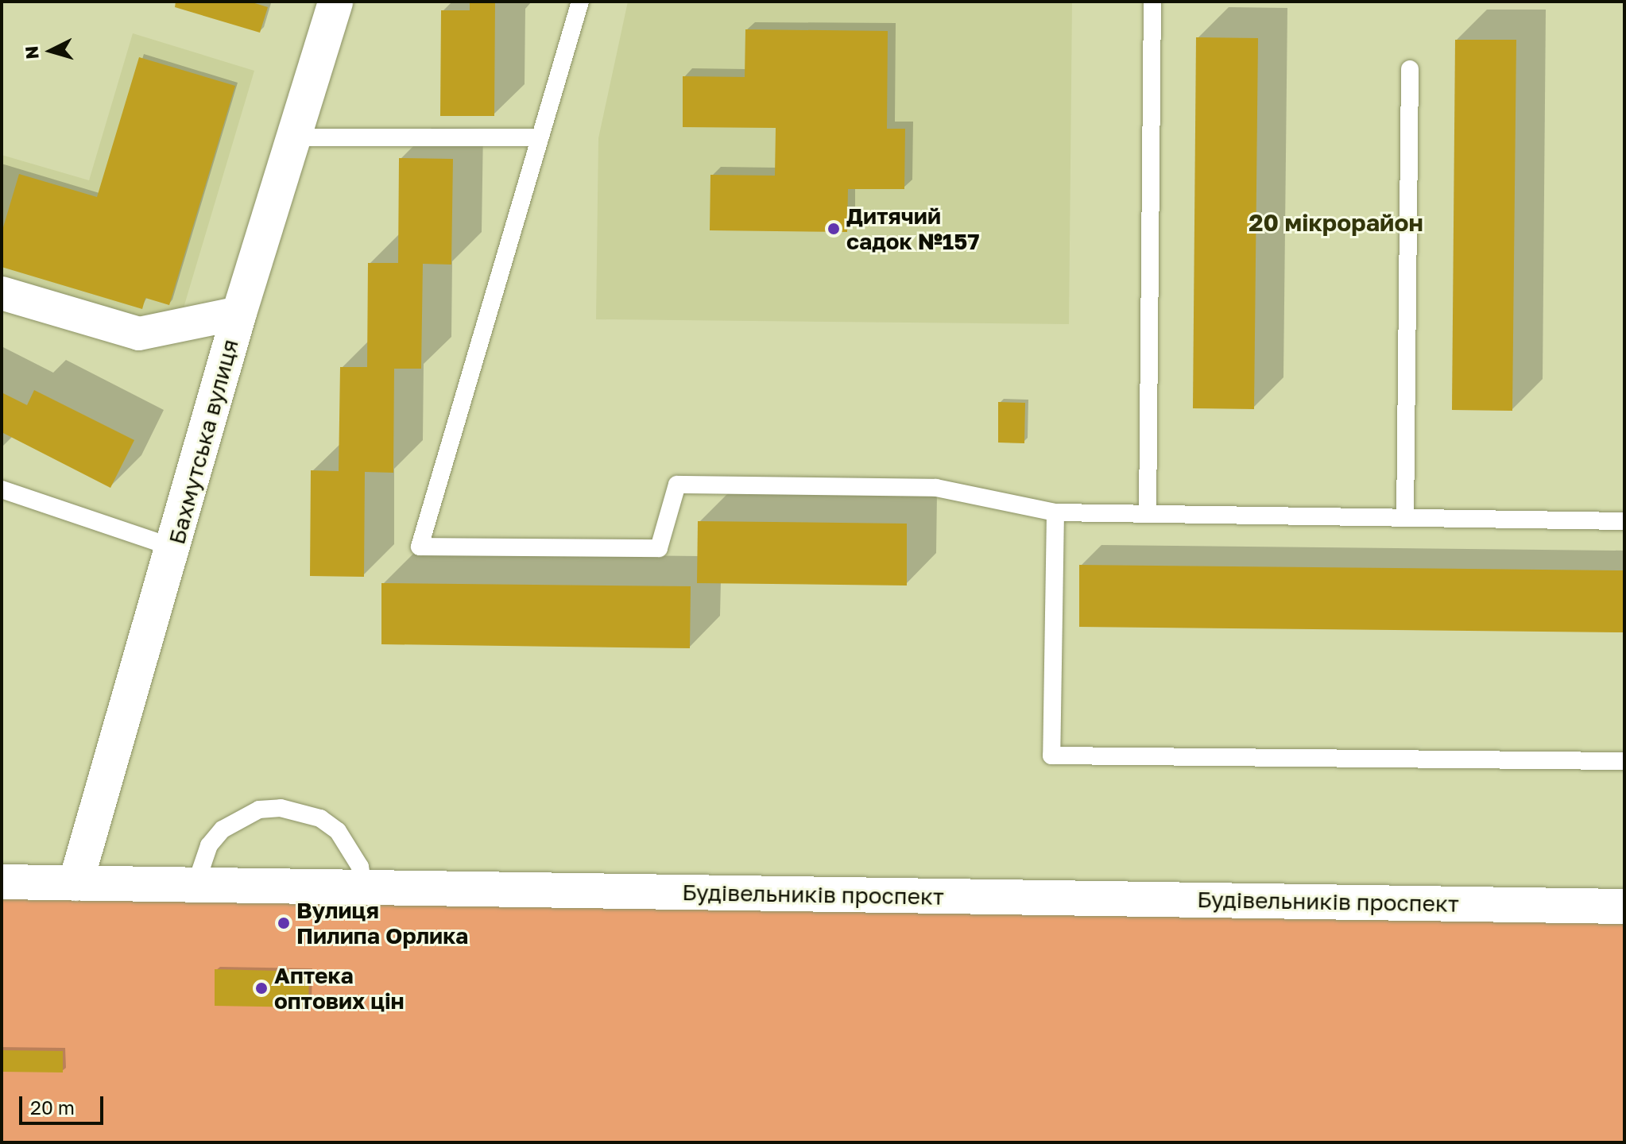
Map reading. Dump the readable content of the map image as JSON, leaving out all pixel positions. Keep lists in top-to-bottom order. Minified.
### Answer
{"streets":{"main road":["Бахмутська вулиця","Будівельників проспект"]},"crossings":[["Бахмутська вулиця","Будівельників проспект"]],"districts":["20 мікрорайон"],"places":["Дитячий садок №157","Вулиця Пилипа Орлика","Аптека оптових цін"],"scale_bar":"20 m","north":"left"}
